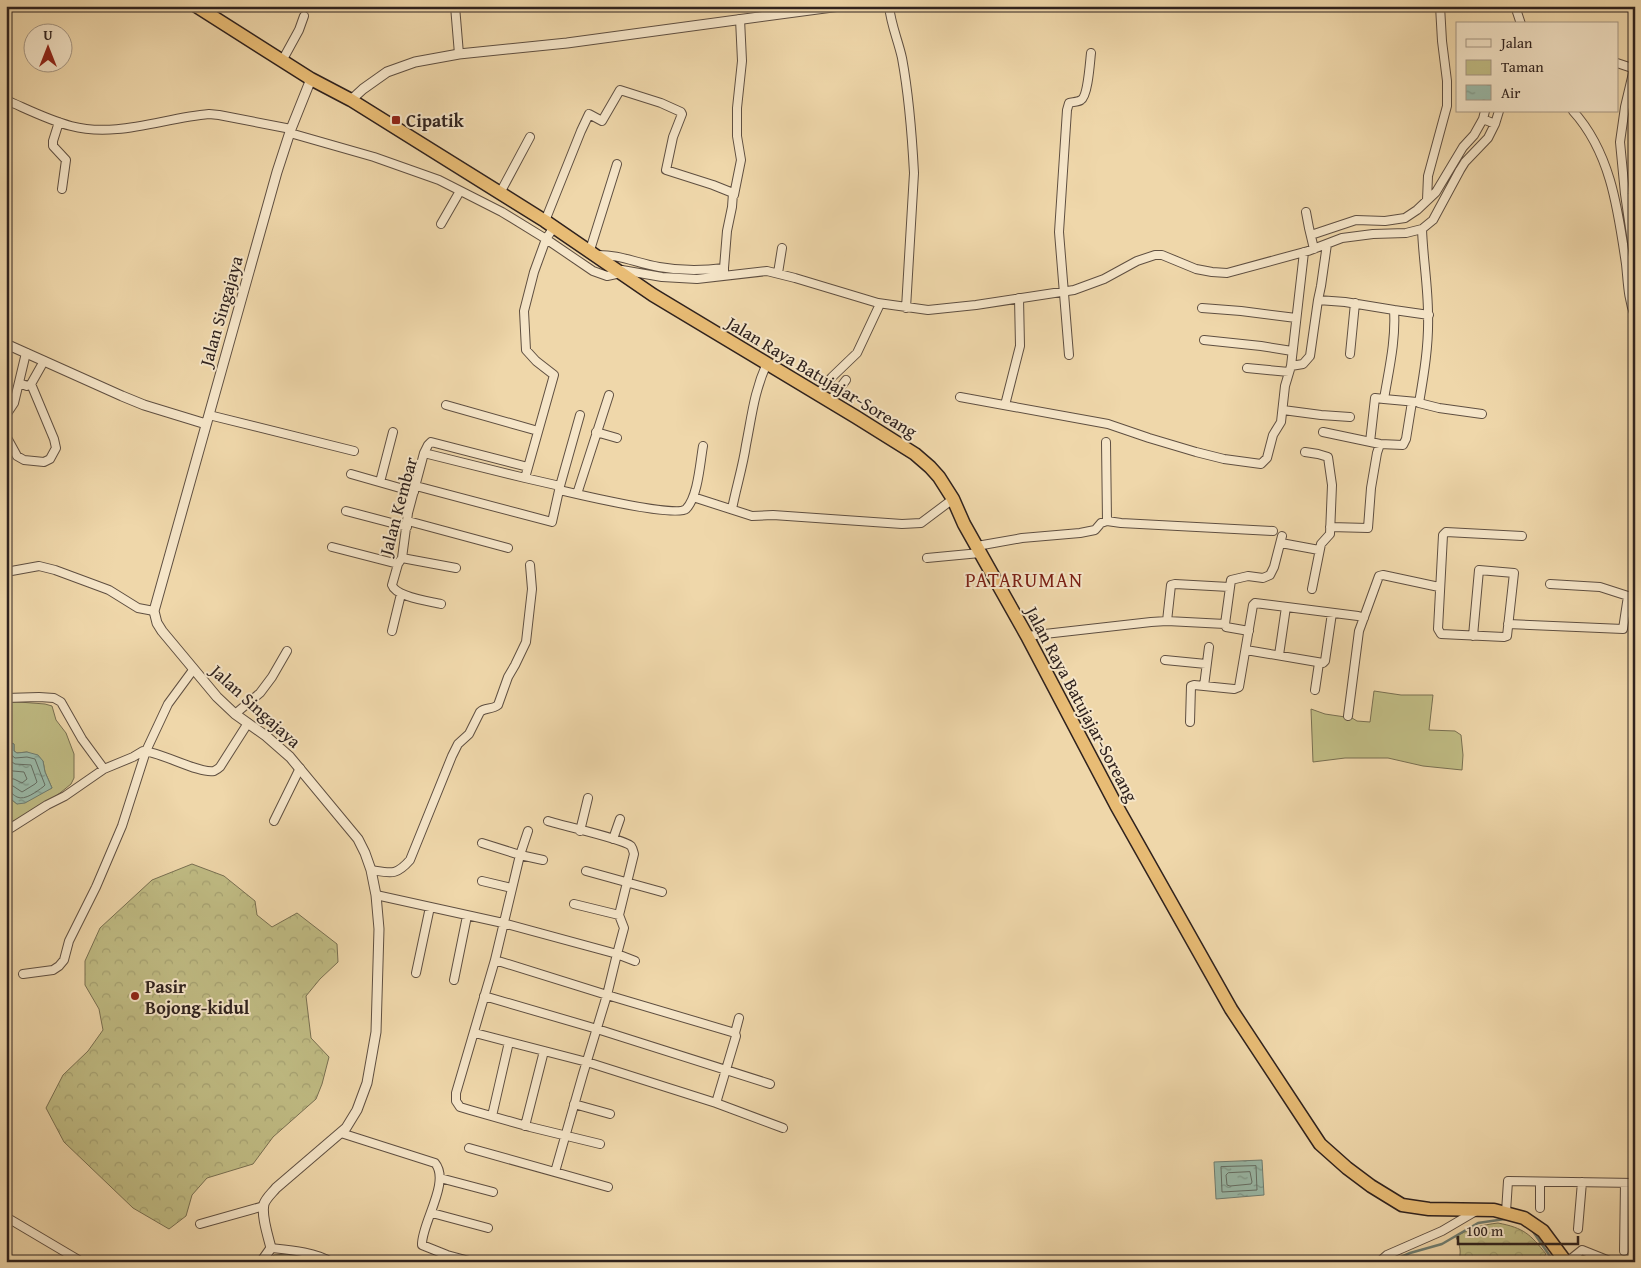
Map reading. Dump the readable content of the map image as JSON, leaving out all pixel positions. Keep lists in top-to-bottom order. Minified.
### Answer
{"streets":{"highway":["Jalan Raya Batujajar-Soreang"],"street":["Jalan Singajaya","Jalan Kembar"]},"crossings":[["Jalan Singajaya","Jalan Raya Batujajar-Soreang"]],"districts":["PATARUMAN"],"places":{"transit":["Cipatik"],"other":["Pasir Bojong-kidul"]},"legend":["Jalan","Taman","Air"],"scale_bar":"100 m","north":"top"}
